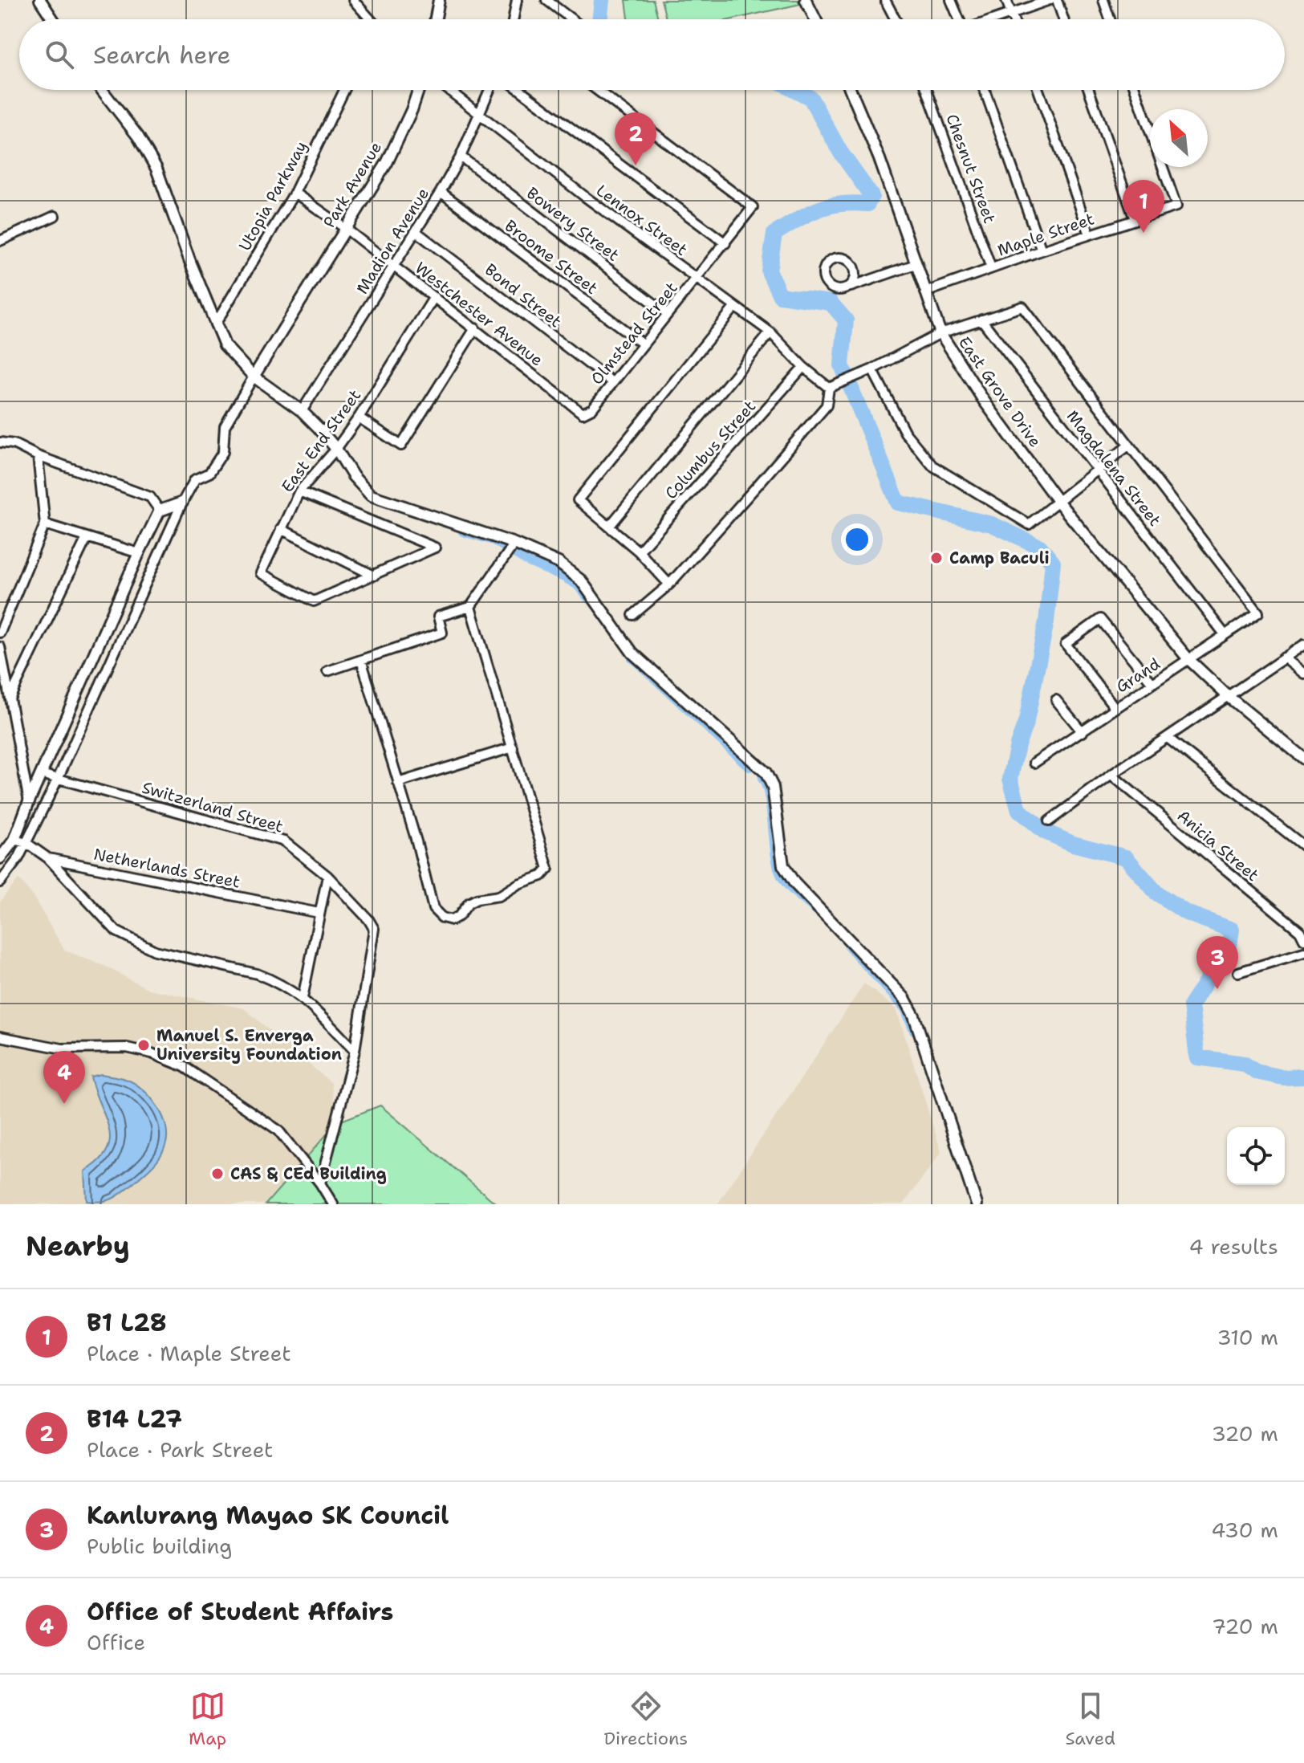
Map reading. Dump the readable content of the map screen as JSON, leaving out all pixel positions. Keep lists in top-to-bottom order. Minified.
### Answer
{"streets":{"street":["Chesnut Street","Park Avenue","Utopia Parkway","Lennox Street","Bowery Street","Maple Street","Madion Avenue","Broome Street","Bond Street","Westchester Avenue","Olmstead Street","East Grove Drive","East End Street","Columbus Street","Magdalena Street","Grand","Switzerland Street","Anicia Street","Netherlands Street"]},"crossings":[["Chesnut Street","Maple Street"],["Park Avenue","Westchester Avenue"],["Utopia Parkway","Westchester Avenue"],["Lennox Street","Madion Avenue"],["Lennox Street","Olmstead Street"],["Lennox Street","Columbus Street"],["Bowery Street","Madion Avenue"],["Bowery Street","Olmstead Street"],["Maple Street","East Grove Drive"],["Madion Avenue","Broome Street"],["Madion Avenue","Bond Street"],["Madion Avenue","Westchester Avenue"],["Broome Street","Olmstead Street"],["Bond Street","Olmstead Street"],["Westchester Avenue","Olmstead Street"],["Westchester Avenue","East End Street"],["East Grove Drive","Grand"],["Magdalena Street","Grand"]],"places":["Camp Baculi","Manuel S. Enverga University Foundation","CAS & CEd Building"],"north":"top left","page":{"search":"Search here","pins":["2","1","3","4"],"heading":["Nearby","4 results"],"list":[{"mark":"1","name":"B1 L28","note":"Place · Maple Street","value":"310 m"},{"mark":"2","name":"B14 L27","note":"Place · Park Street","value":"320 m"},{"mark":"3","name":"Kanlurang Mayao SK Council","note":"Public building","value":"430 m"},{"mark":"4","name":"Office of Student Affairs","note":"Office","value":"720 m"}],"nav":["Map","Directions","Saved"]}}
